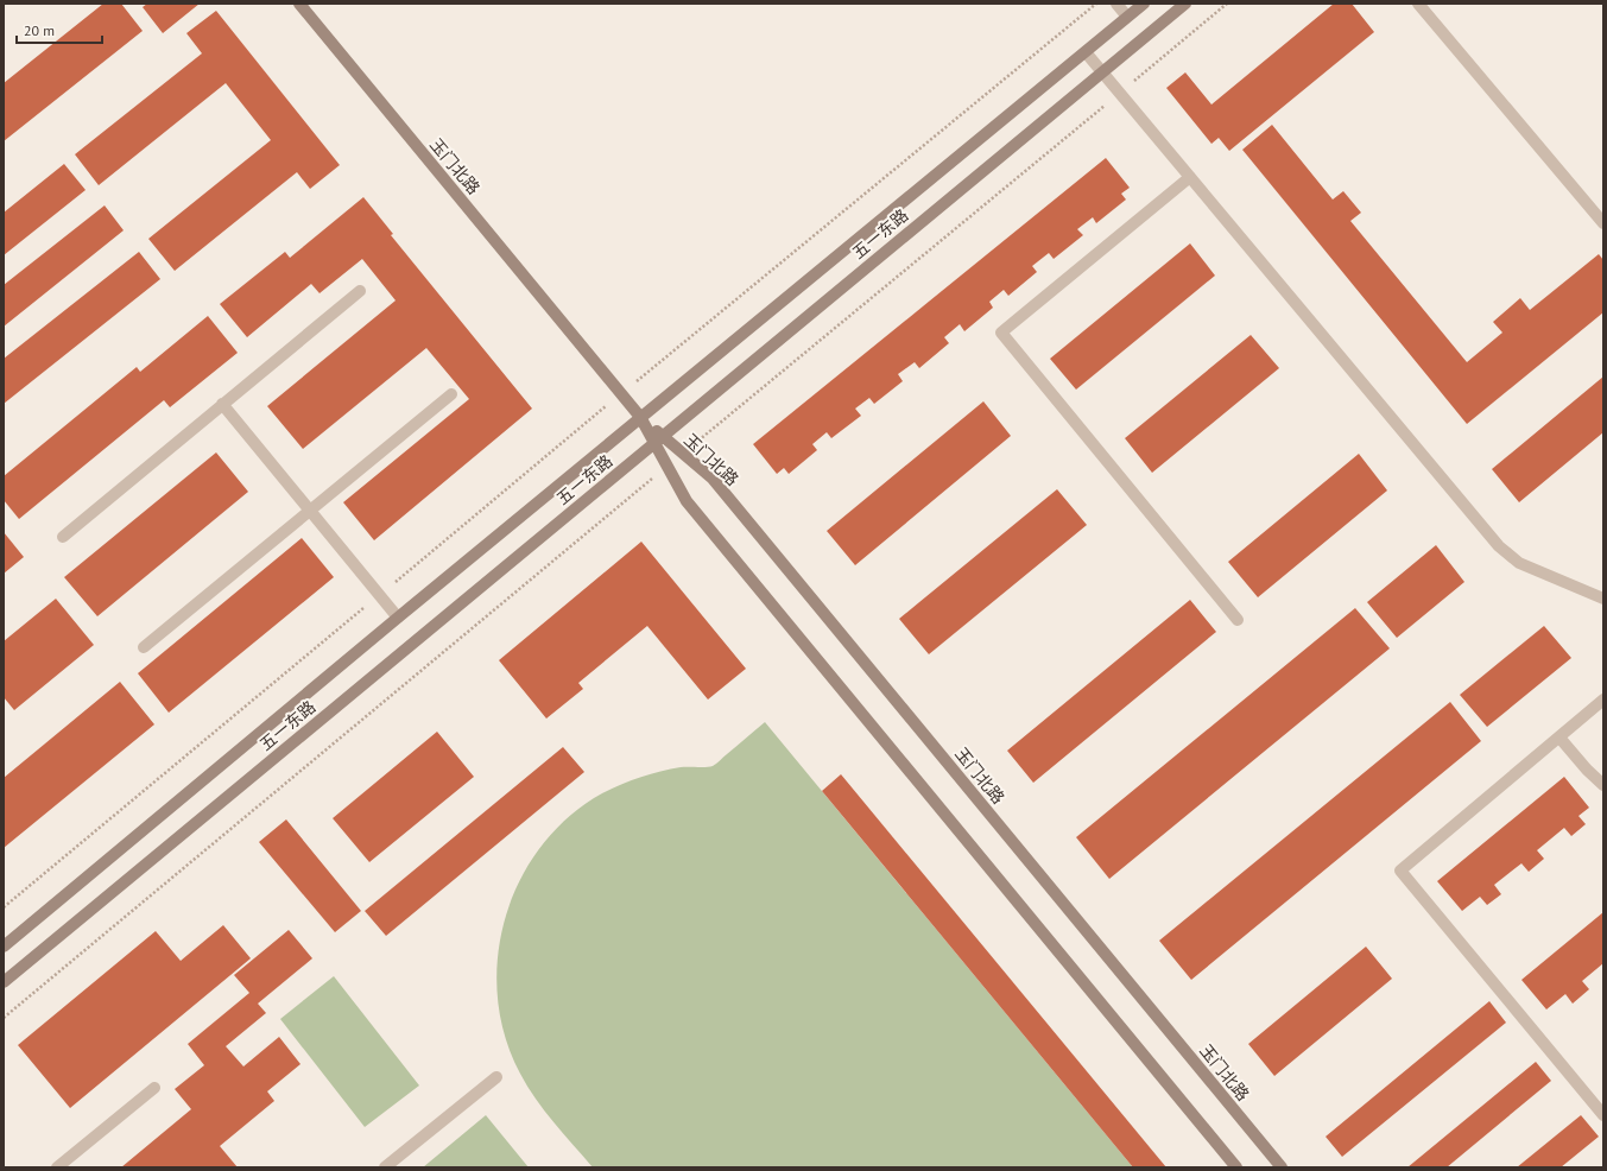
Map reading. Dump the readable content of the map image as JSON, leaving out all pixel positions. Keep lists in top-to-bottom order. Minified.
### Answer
{"streets":{"street":["玉门北路","五一东路"]},"crossings":[["玉门北路","五一东路"]],"scale_bar":"20 m"}
